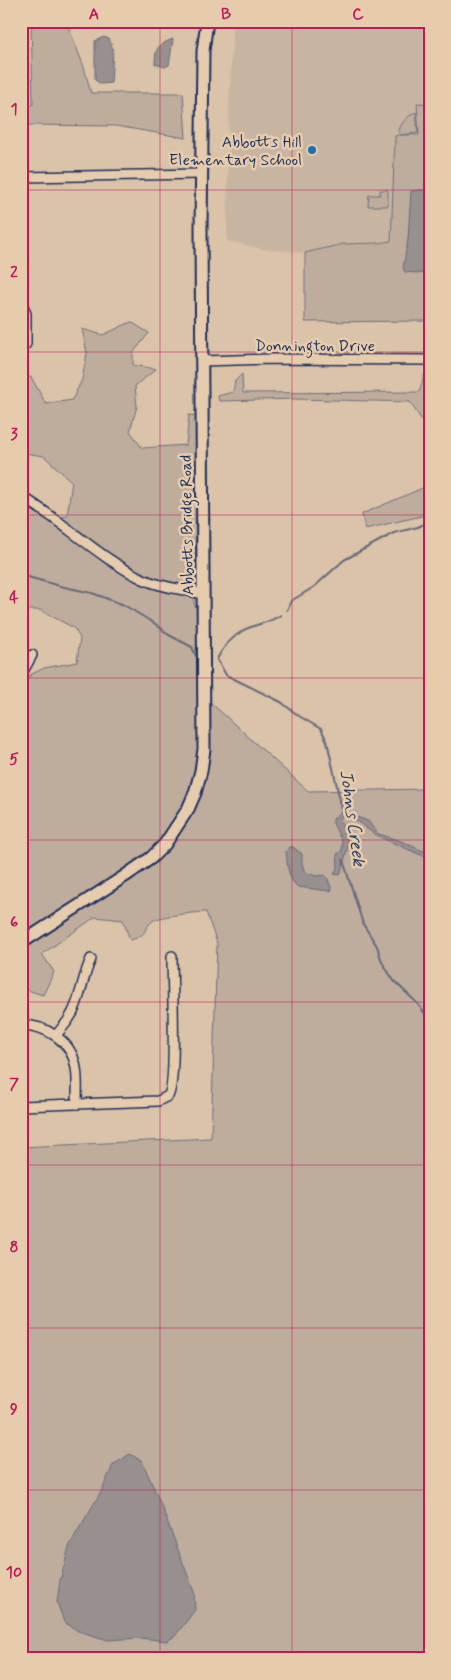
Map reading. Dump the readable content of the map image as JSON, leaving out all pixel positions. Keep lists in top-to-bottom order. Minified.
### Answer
{"streets":{"main road":["Abbotts Bridge Road"],"street":["Donnington Drive"]},"crossings":[["Donnington Drive","Abbotts Bridge Road"]],"water":["Johns Creek"],"places":["Abbotts Hill Elementary School"],"grid":{"columns":["A","B","C"],"rows":["1","2","3","4","5","6","7","8","9","10"]}}
